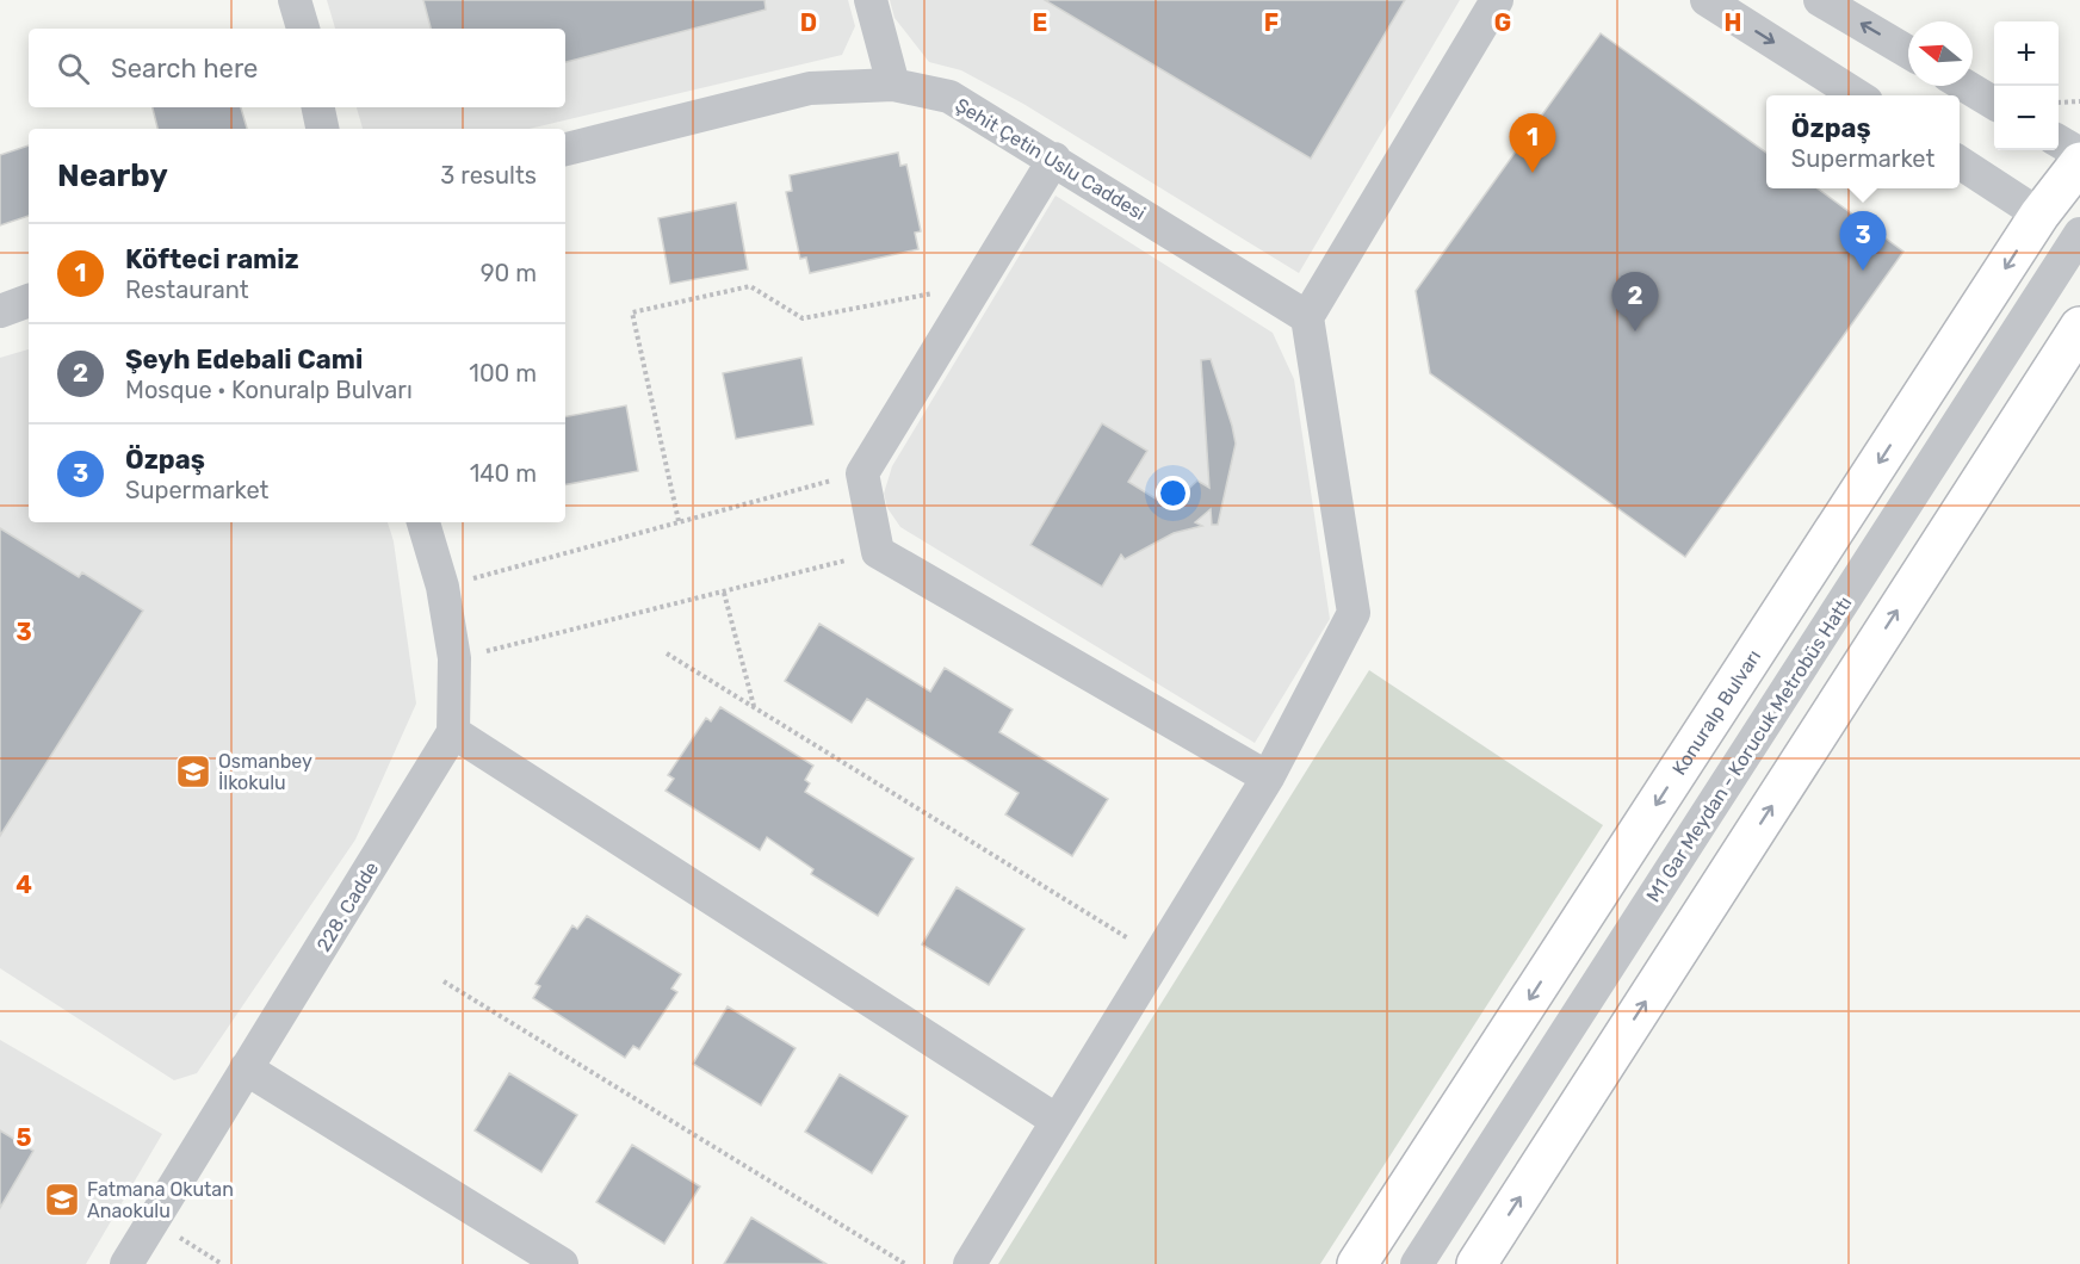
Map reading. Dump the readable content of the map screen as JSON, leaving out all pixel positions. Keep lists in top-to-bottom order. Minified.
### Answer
{"streets":{"main road":["Konuralp Bulvarı"],"street":["Şehit Çetin Uslu Caddesi","M1 Gar Meydan - Korucuk Metrobüs Hattı","228. Cadde"]},"places":{"school or university":["Osmanbey İlkokulu","Fatmana Okutan Anaokulu"]},"north":"left","page":{"map_buttons":["+","−"],"search":"Search here","popup":["Özpaş","Supermarket"],"pins":["1","3","2"],"heading":["Nearby","3 results"],"list":[{"mark":"1","name":"Köfteci ramiz","note":"Restaurant","value":"90 m"},{"mark":"2","name":"Şeyh Edebali Cami","note":"Mosque · Konuralp Bulvarı","value":"100 m"},{"mark":"3","name":"Özpaş","note":"Supermarket","value":"140 m"}]},"grid":{"columns":["D","E","F","G","H"],"rows":["3","4","5"]}}
